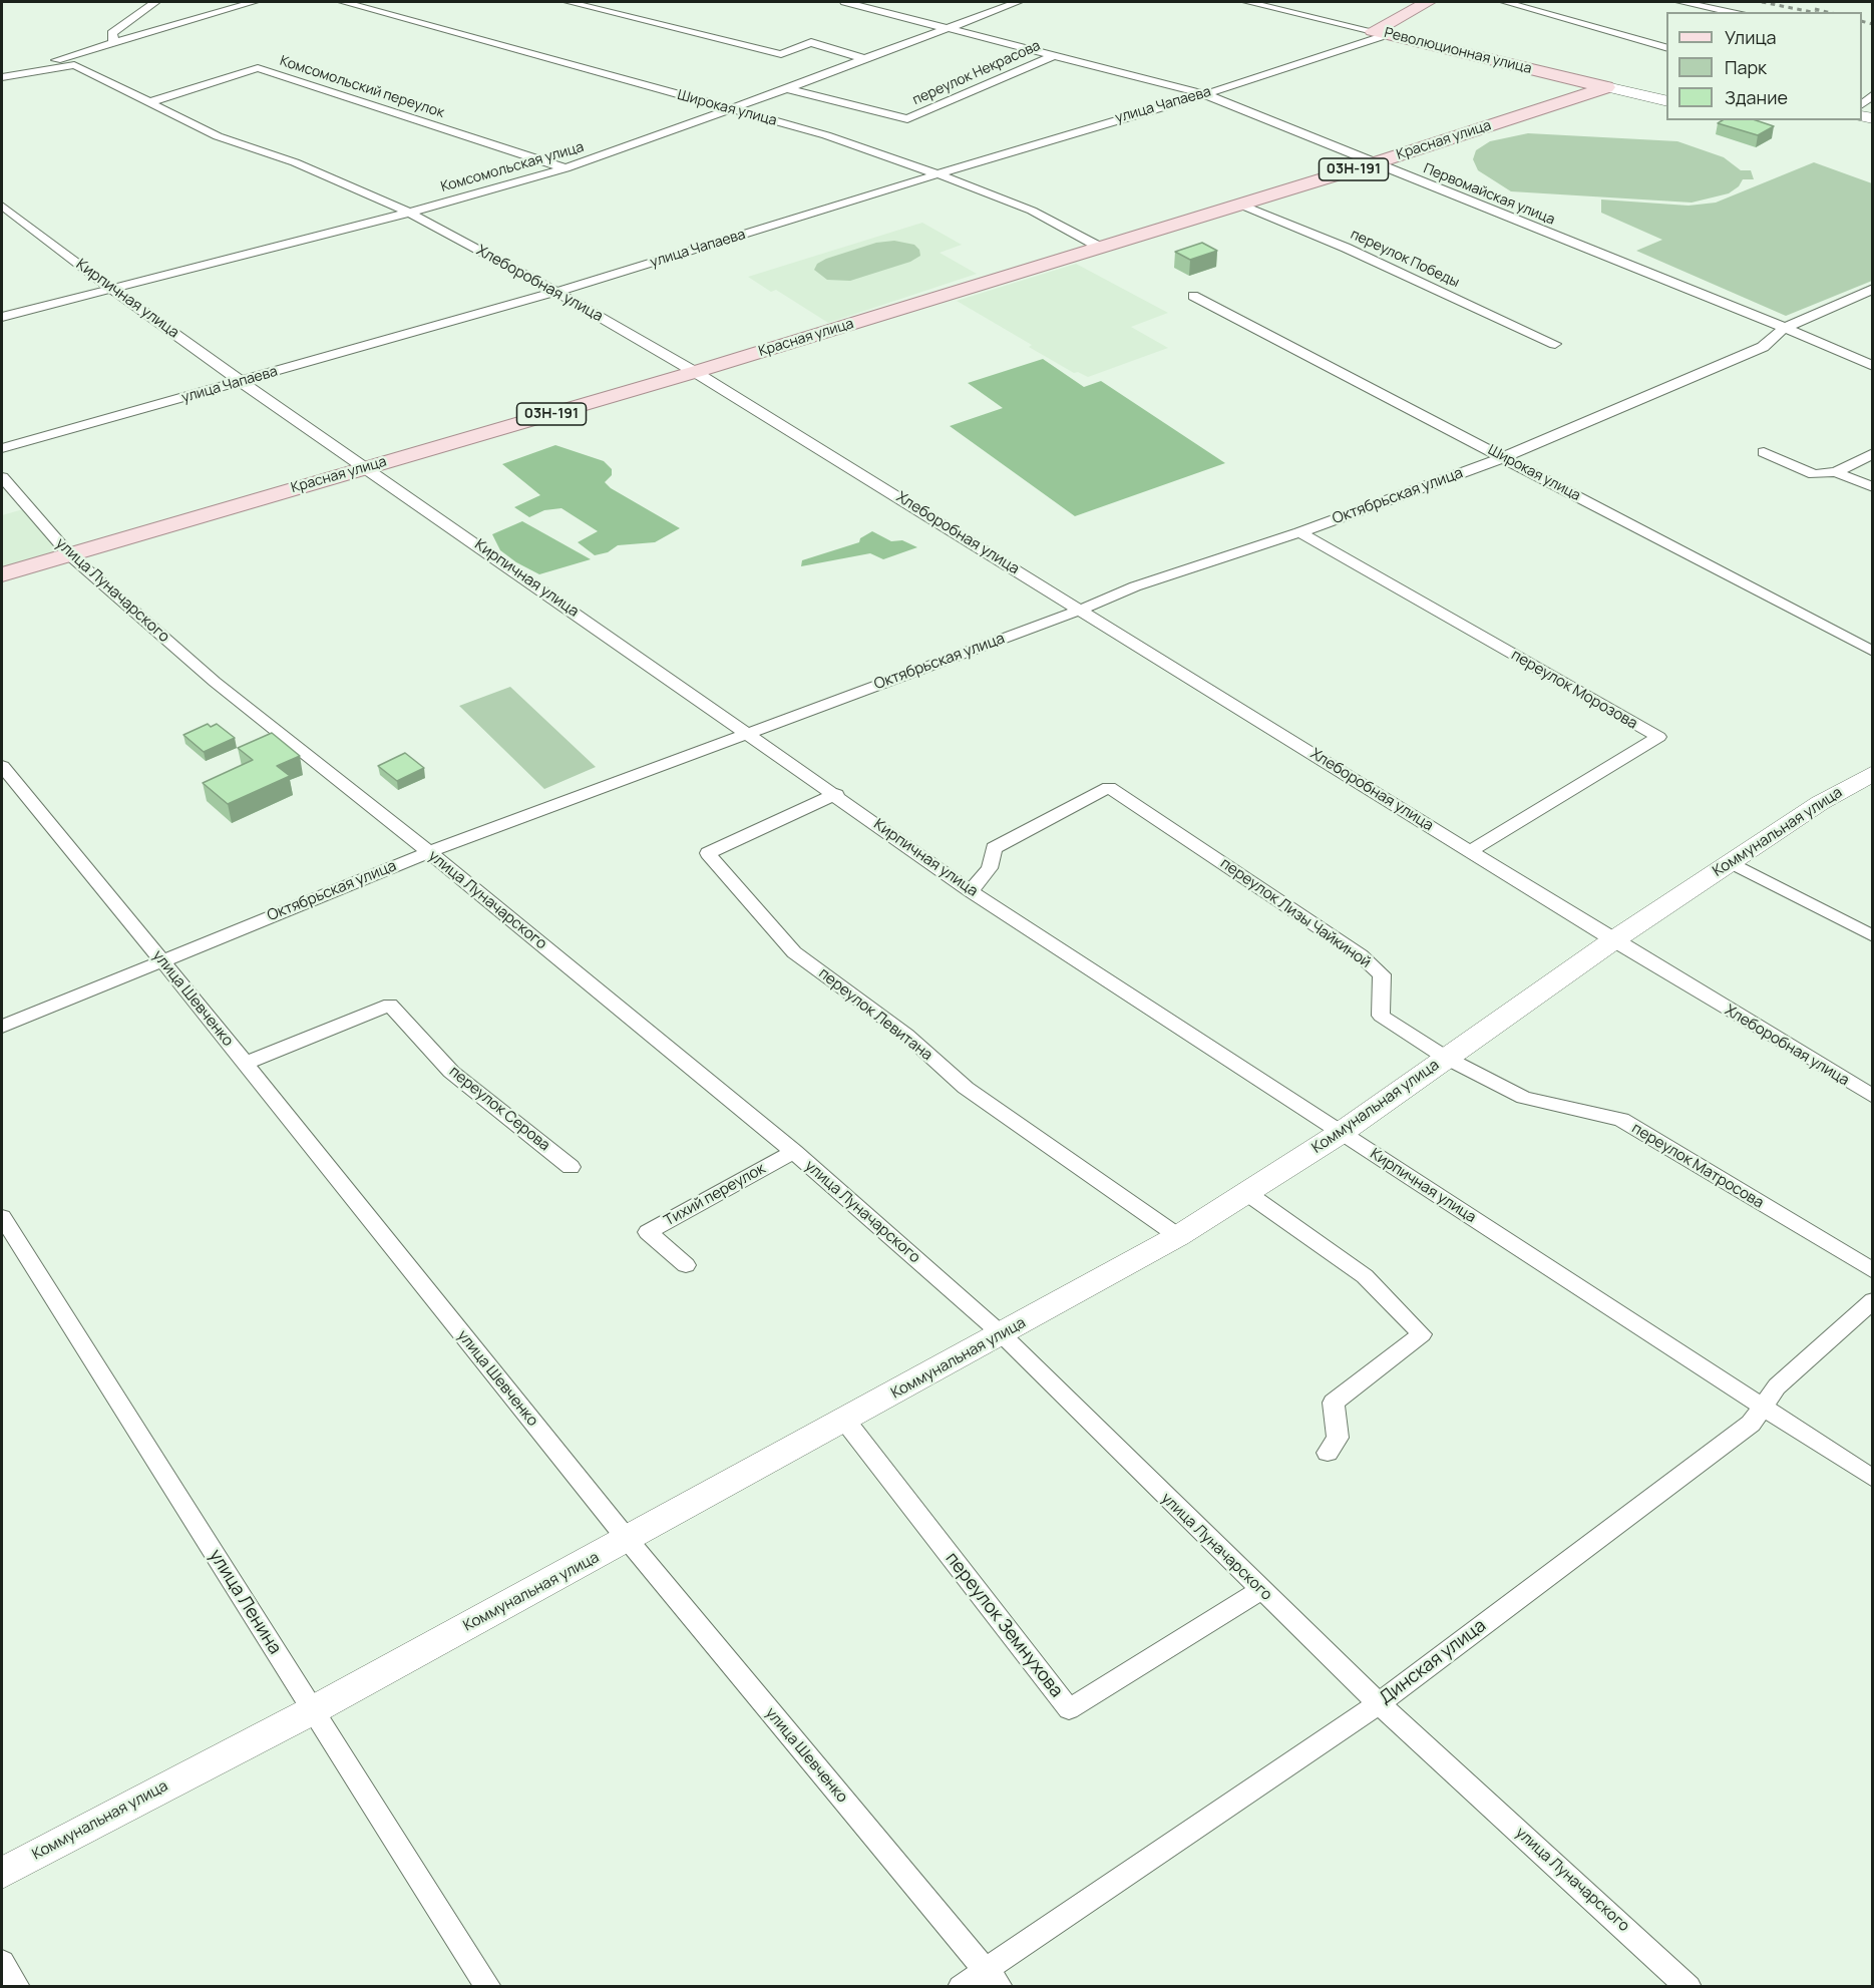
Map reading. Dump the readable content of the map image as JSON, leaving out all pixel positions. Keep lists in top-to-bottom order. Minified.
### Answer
{"streets":{"main road":["Революционная улица","улица Чапаева","Красная улица","03Н-191"],"street":["переулок Некрасова","Комсомольский переулок","Широкая улица","Комсомольская улица","Первомайская улица","переулок Победы","Хлеборобная улица","Кирпичная улица","Октябрьская улица","улица Луначарского","переулок Морозова","Коммунальная улица","переулок Лизы Чайкиной","улица Шевченко","переулок Левитана","переулок Серова","переулок Матросова","Тихий переулок","улица Ленина","переулок Земнухова","Динская улица"]},"crossings":[["Революционная улица","улица Чапаева"],["Революционная улица","Красная улица"],["переулок Некрасова","Комсомольская улица"],["переулок Некрасова","Первомайская улица"],["Комсомольский переулок","Комсомольская улица"],["Комсомольский переулок","Хлеборобная улица"],["улица Чапаева","Широкая улица"],["улица Чапаева","Первомайская улица"],["улица Чапаева","Хлеборобная улица"],["улица Чапаева","Кирпичная улица"],["Широкая улица","Красная улица"],["Широкая улица","Комсомольская улица"],["Широкая улица","Октябрьская улица"],["Красная улица","Первомайская улица"],["Красная улица","переулок Победы"],["Красная улица","Хлеборобная улица"],["Красная улица","Кирпичная улица"],["Красная улица","улица Луначарского"],["Комсомольская улица","Первомайская улица"],["Комсомольская улица","Хлеборобная улица"],["Комсомольская улица","Кирпичная улица"],["Первомайская улица","Октябрьская улица"],["Хлеборобная улица","Октябрьская улица"],["Хлеборобная улица","переулок Морозова"],["Хлеборобная улица","Коммунальная улица"],["Кирпичная улица","Октябрьская улица"],["Кирпичная улица","Коммунальная улица"],["Кирпичная улица","переулок Лизы Чайкиной"],["Кирпичная улица","переулок Левитана"],["Кирпичная улица","Динская улица"],["Октябрьская улица","улица Луначарского"],["Октябрьская улица","переулок Морозова"],["Октябрьская улица","улица Шевченко"],["улица Луначарского","Коммунальная улица"],["улица Луначарского","Тихий переулок"],["улица Луначарского","переулок Земнухова"],["улица Луначарского","Динская улица"],["Коммунальная улица","переулок Лизы Чайкиной"],["Коммунальная улица","улица Шевченко"],["Коммунальная улица","переулок Левитана"],["Коммунальная улица","переулок Матросова"],["Коммунальная улица","улица Ленина"],["Коммунальная улица","переулок Земнухова"],["переулок Лизы Чайкиной","переулок Матросова"],["улица Шевченко","переулок Серова"],["улица Шевченко","Динская улица"]],"legend":["Улица","Парк","Здание"]}
